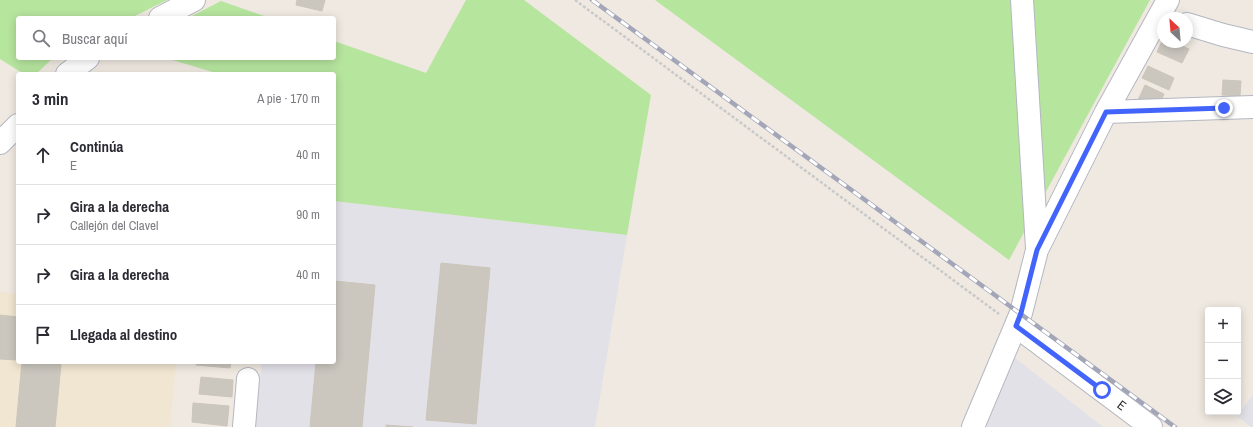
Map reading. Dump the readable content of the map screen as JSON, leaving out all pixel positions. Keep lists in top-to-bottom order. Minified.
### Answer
{"streets":{"street":["E"]},"north":"top left","page":{"search":"Buscar aquí","heading":["3 min","A pie · 170 m"],"list":[["Continúa","E","40 m"],["Gira a la derecha","Callejón del Clavel","90 m"],["Gira a la derecha","40 m"],"Llegada al destino"],"map_buttons":["+","−"]}}
